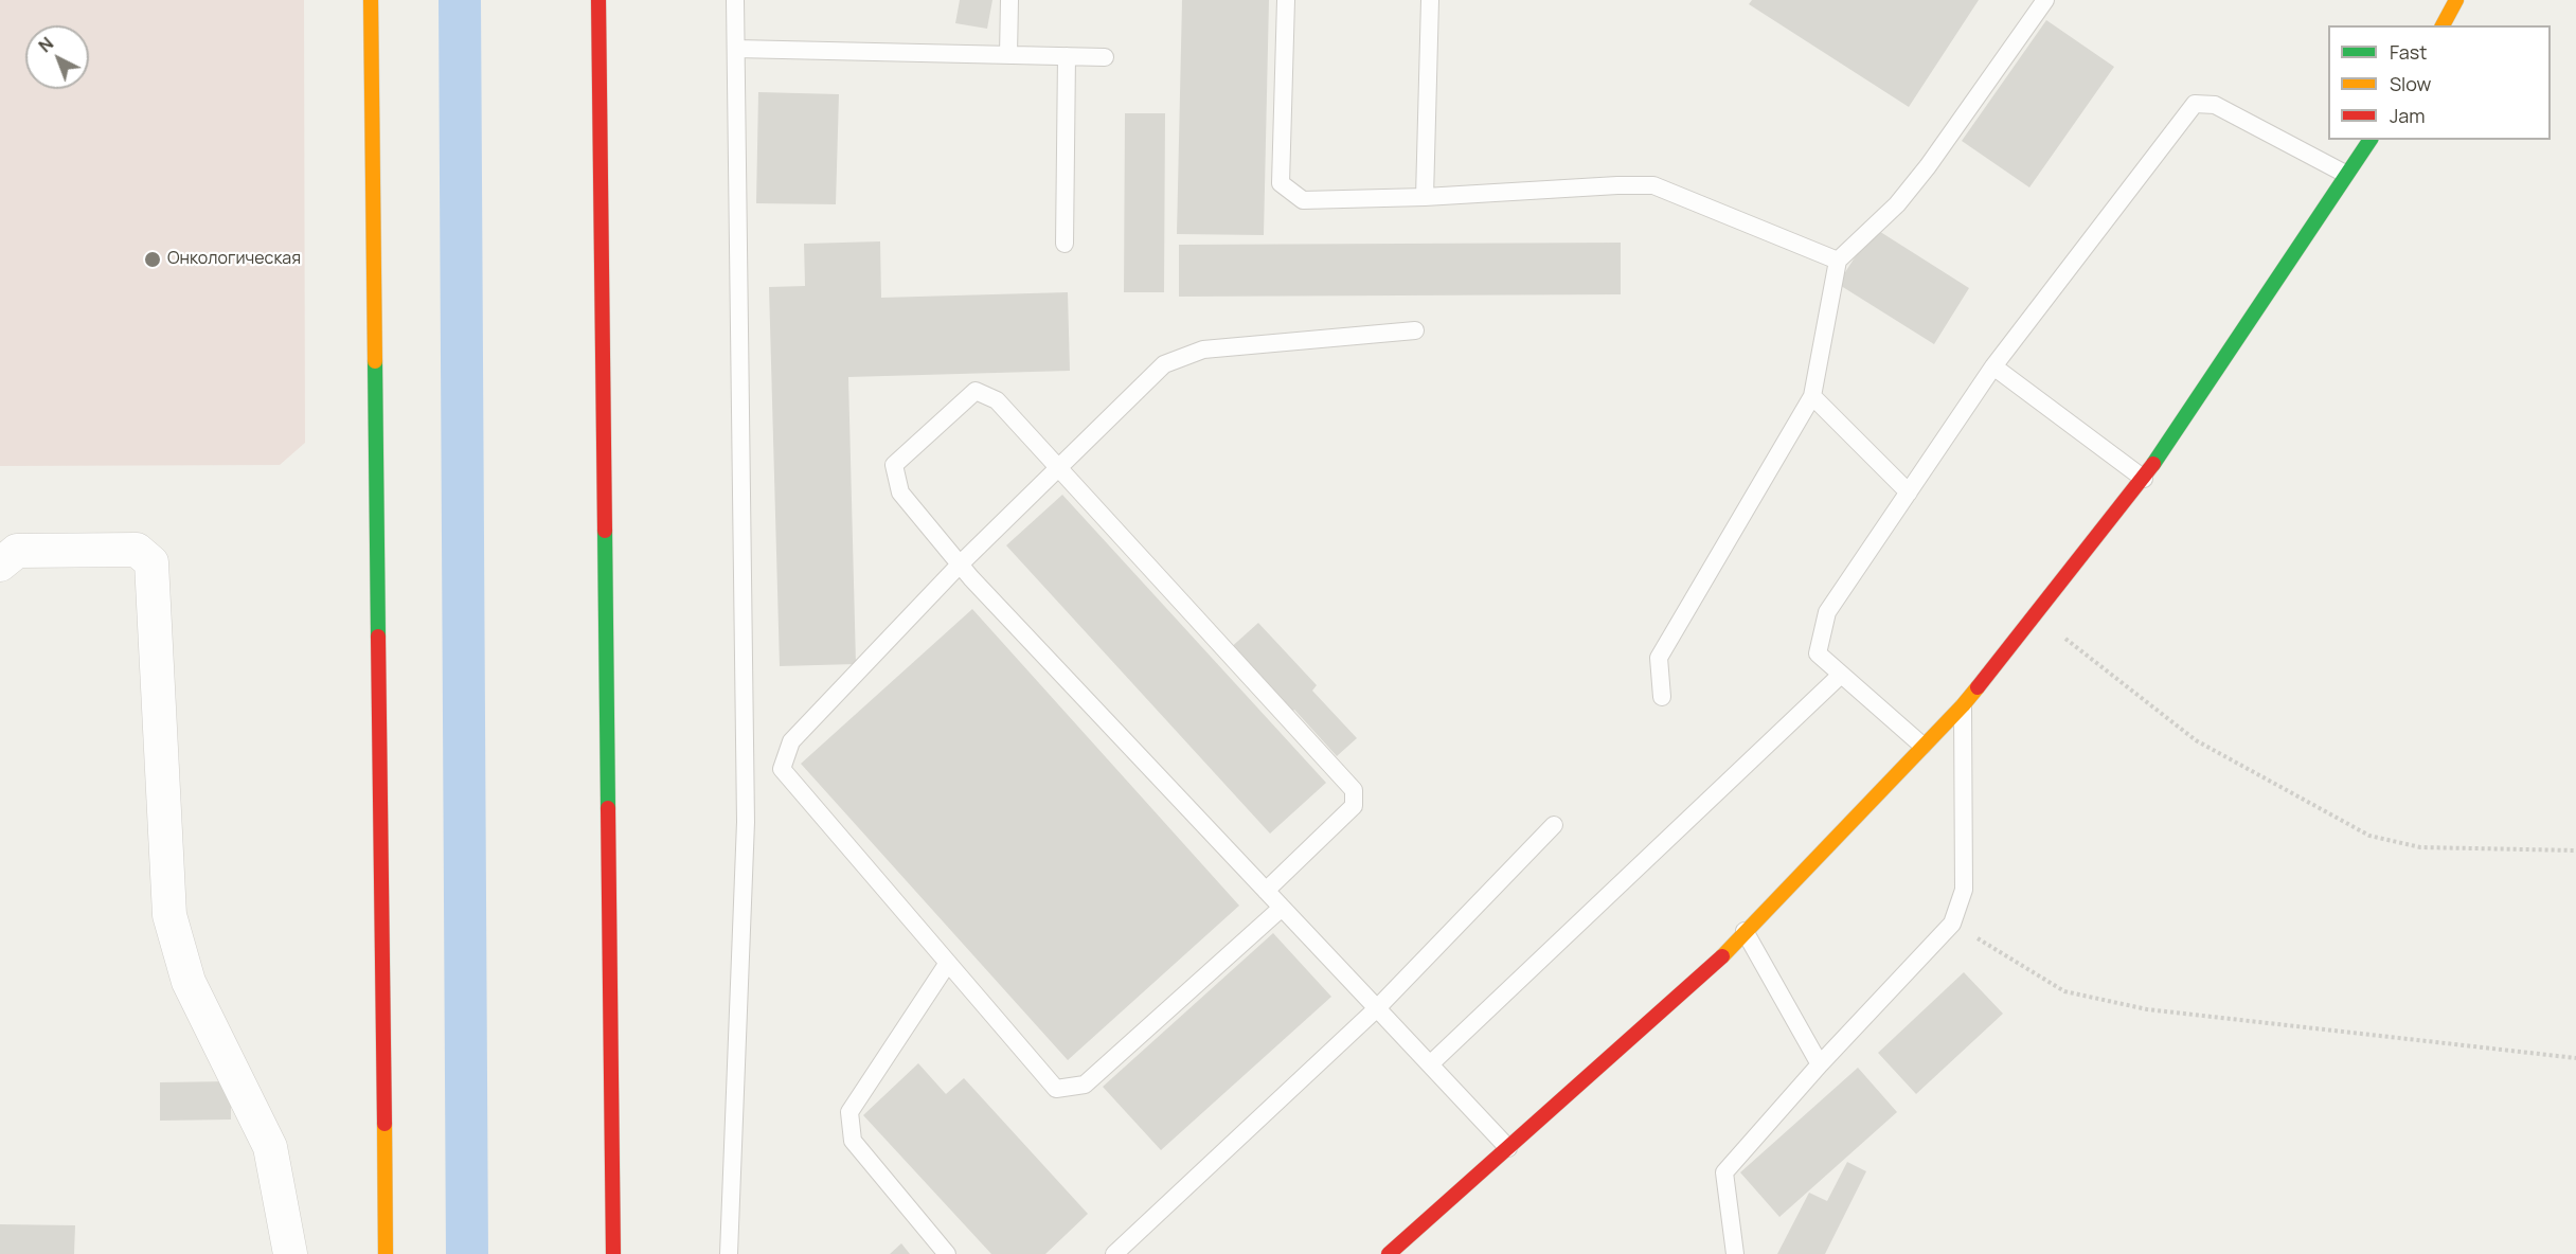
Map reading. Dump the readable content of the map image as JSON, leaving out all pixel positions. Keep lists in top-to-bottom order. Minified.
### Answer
{"places":["Онкологическая"],"legend":["Fast","Slow","Jam"],"north":"top left"}
